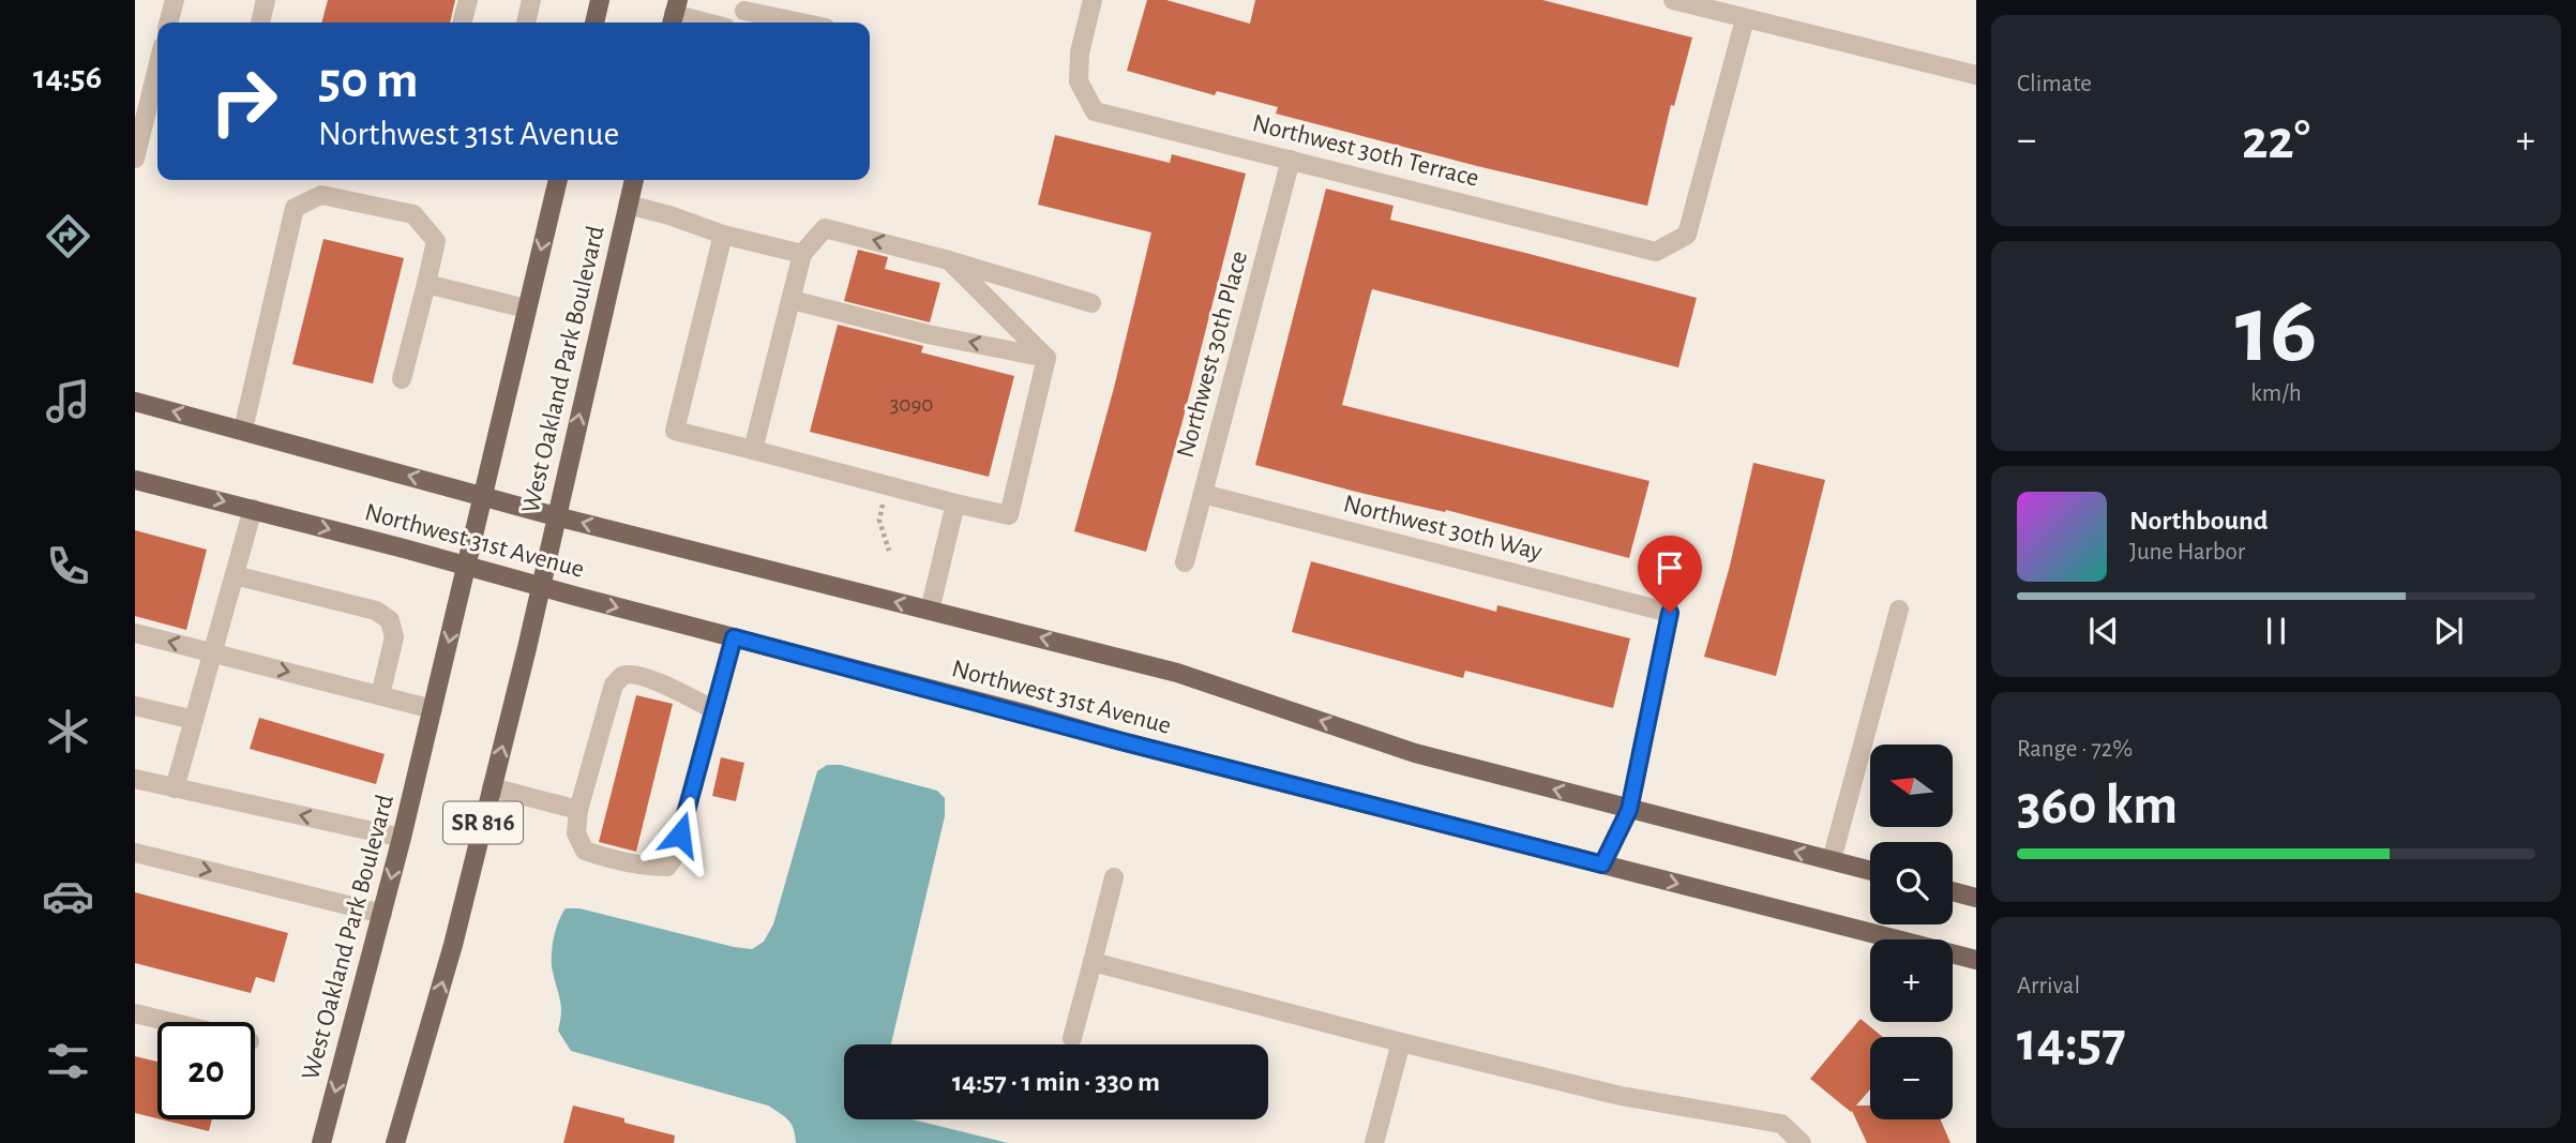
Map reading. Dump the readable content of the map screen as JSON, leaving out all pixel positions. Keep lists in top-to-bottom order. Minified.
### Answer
{"streets":{"main road":["West Oakland Park Boulevard","Northwest 31st Avenue","SR 816"],"street":["Northwest 30th Terrace","Northwest 30th Place","Northwest 30th Way"]},"crossings":[["Northwest 30th Terrace","Northwest 30th Place"],["Northwest 30th Place","Northwest 30th Way"],["West Oakland Park Boulevard","Northwest 31st Avenue"],["Northwest 30th Way","Northwest 31st Avenue"]],"house_numbers":["3090"],"north":"left","page":{"tabs":"14:56","tile":["Climate",["16","km/h"],["Range · 72%","360 km"],["Arrival","14:57"]],"turn":["50 m","Northwest 31st Avenue"],"heat":["−","22°","+"],"song":["Northbound","June Harbor"],"map_buttons":["+","−"],"limit":"20","trip":"14:57 · 1 min · 330 m"}}
